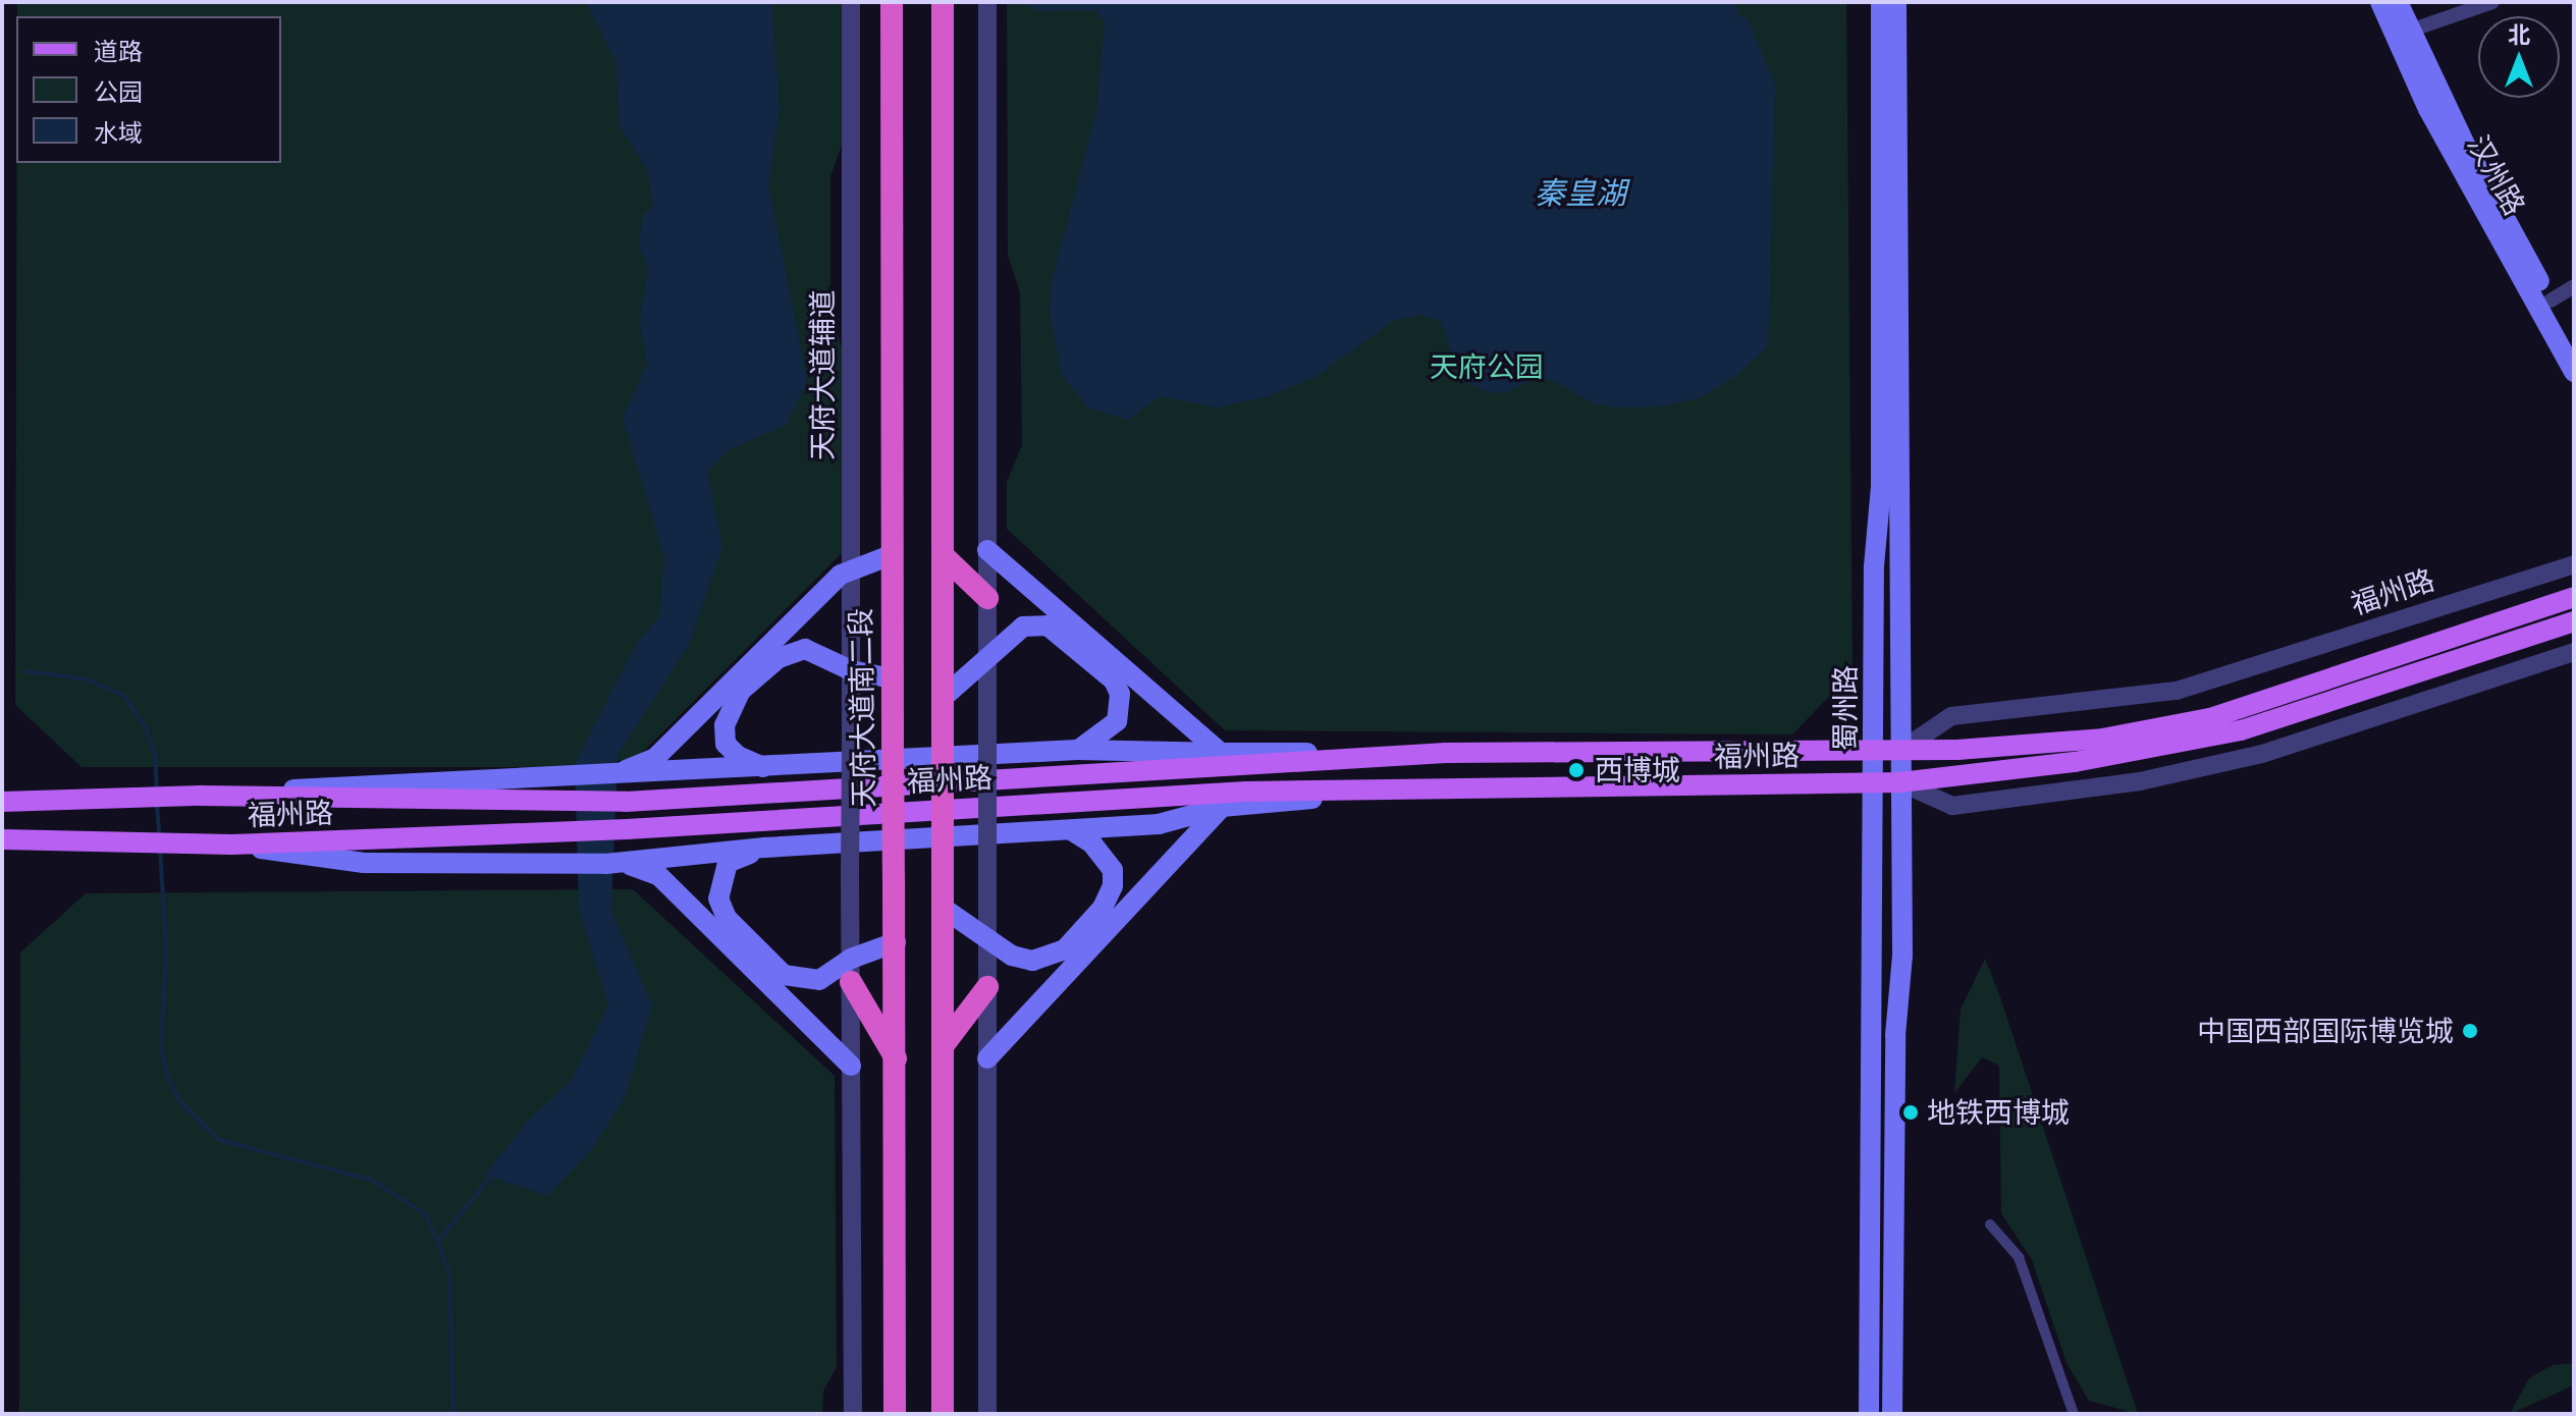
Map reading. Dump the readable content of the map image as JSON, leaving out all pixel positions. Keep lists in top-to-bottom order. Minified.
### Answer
{"streets":{"highway":["天府大道南二段"],"main road":["汉州路","福州路","蜀州路"],"street":["天府大道辅道"]},"crossings":[["福州路","蜀州路"]],"water":["秦皇湖"],"parks":["天府公园"],"places":["西博城","中国西部国际博览城","地铁西博城"],"legend":["道路","公园","水域"],"north":"top"}
